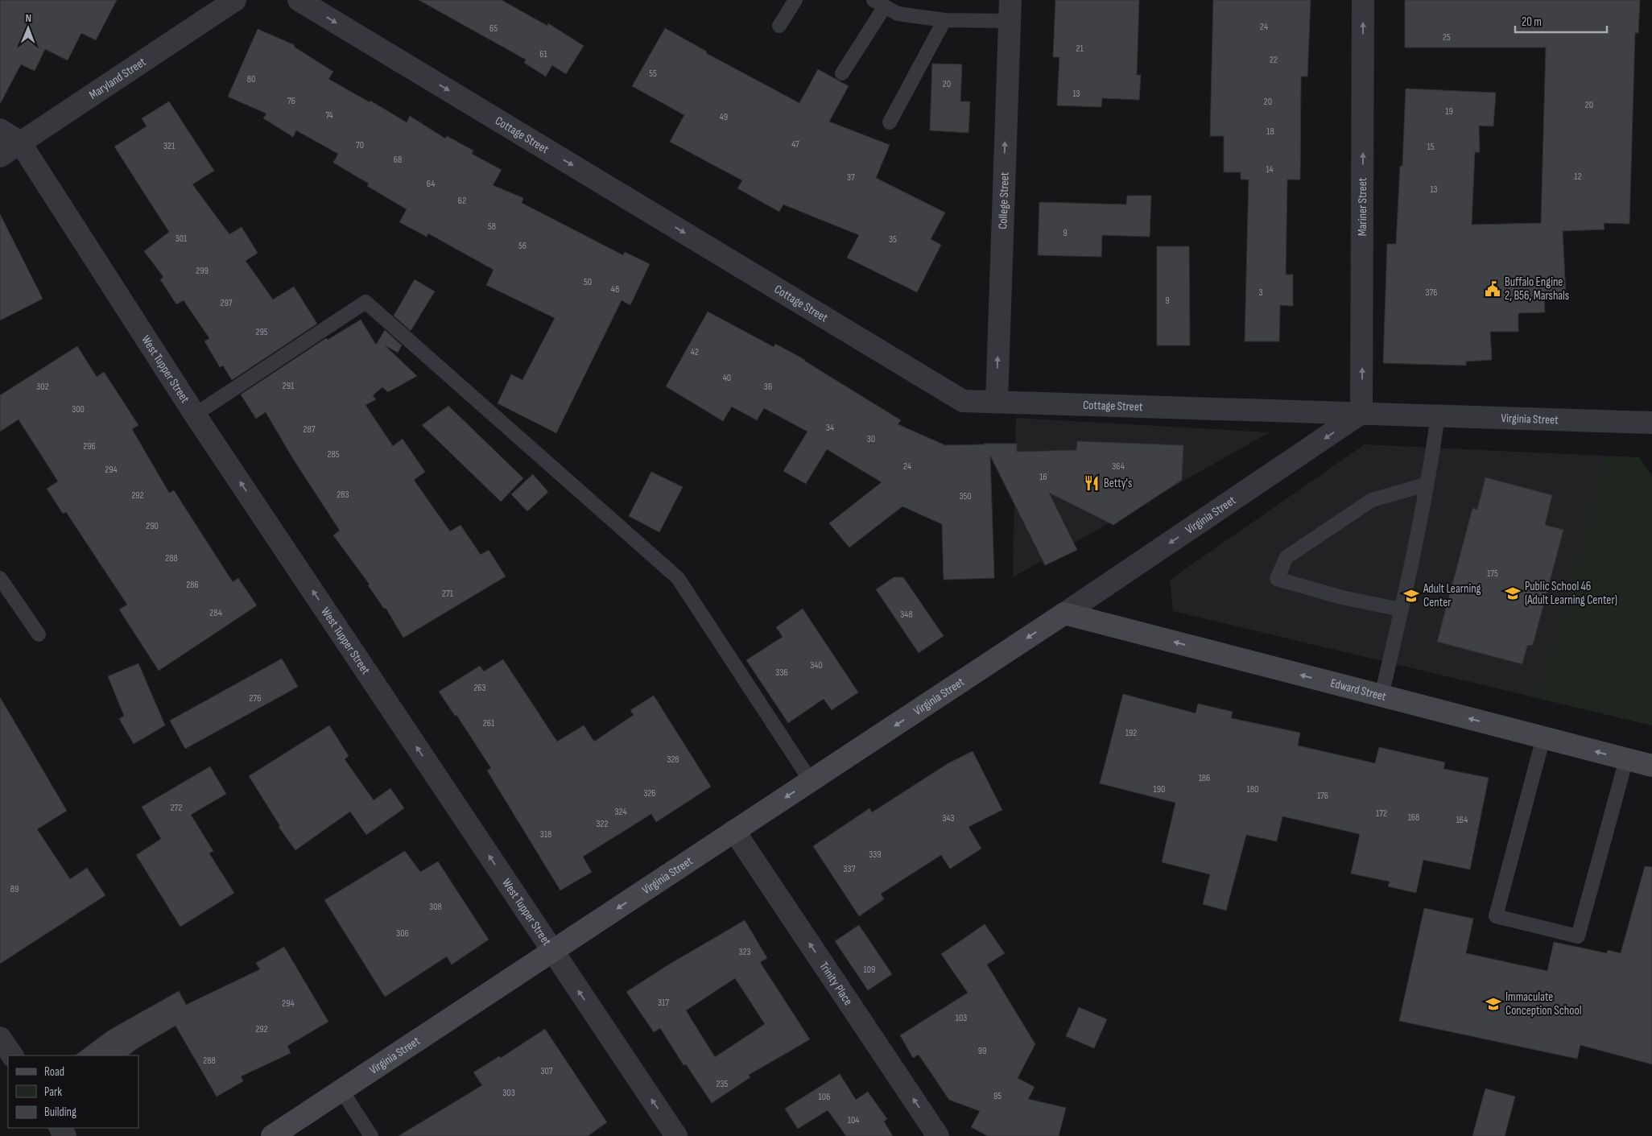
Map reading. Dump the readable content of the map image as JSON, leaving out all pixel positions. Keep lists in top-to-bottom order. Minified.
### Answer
{"streets":{"main road":["Virginia Street","Edward Street"],"street":["Maryland Street","Cottage Street","College Street","Mariner Street","West Tupper Street","Trinity Place"]},"crossings":[["Maryland Street","West Tupper Street"],["Cottage Street","College Street"],["Cottage Street","Mariner Street"],["Cottage Street","Virginia Street"],["Mariner Street","Virginia Street"],["West Tupper Street","Virginia Street"],["Virginia Street","Edward Street"],["Virginia Street","Trinity Place"]],"one_way":["Cottage Street","College Street","Mariner Street","West Tupper Street","Virginia Street","Edward Street","Trinity Place"],"places":{"public building":["Buffalo Engine 2, B56, Marshals"],"restaurant":["Betty's"],"school or university":["Public School 46 (Adult Learning Center)","Adult Learning Center","Immaculate Conception School"]},"house_numbers":["24","65","25","21","61","22","55","80","20","13","76","20","20","19","74","49","18","47","70","321","15","68","14","12","37","64","13","62","58","9","301","35","56","299","50","48","3","376","9","297","295","42","40","291","302","36","300","34","287","30","296","285","24","364","294","16","283","292","350","290","288","175","286","271","284","348","340","336","263","276","261","192","328","186","190","180","326","176","272","324","172","168","343","164","322","318","339","337","89","308","306","323","109","317","294","103","292","99","288","307","235","303","95","106","104"],"legend":["Road","Park","Building"],"scale_bar":"20 m","north":"top"}
